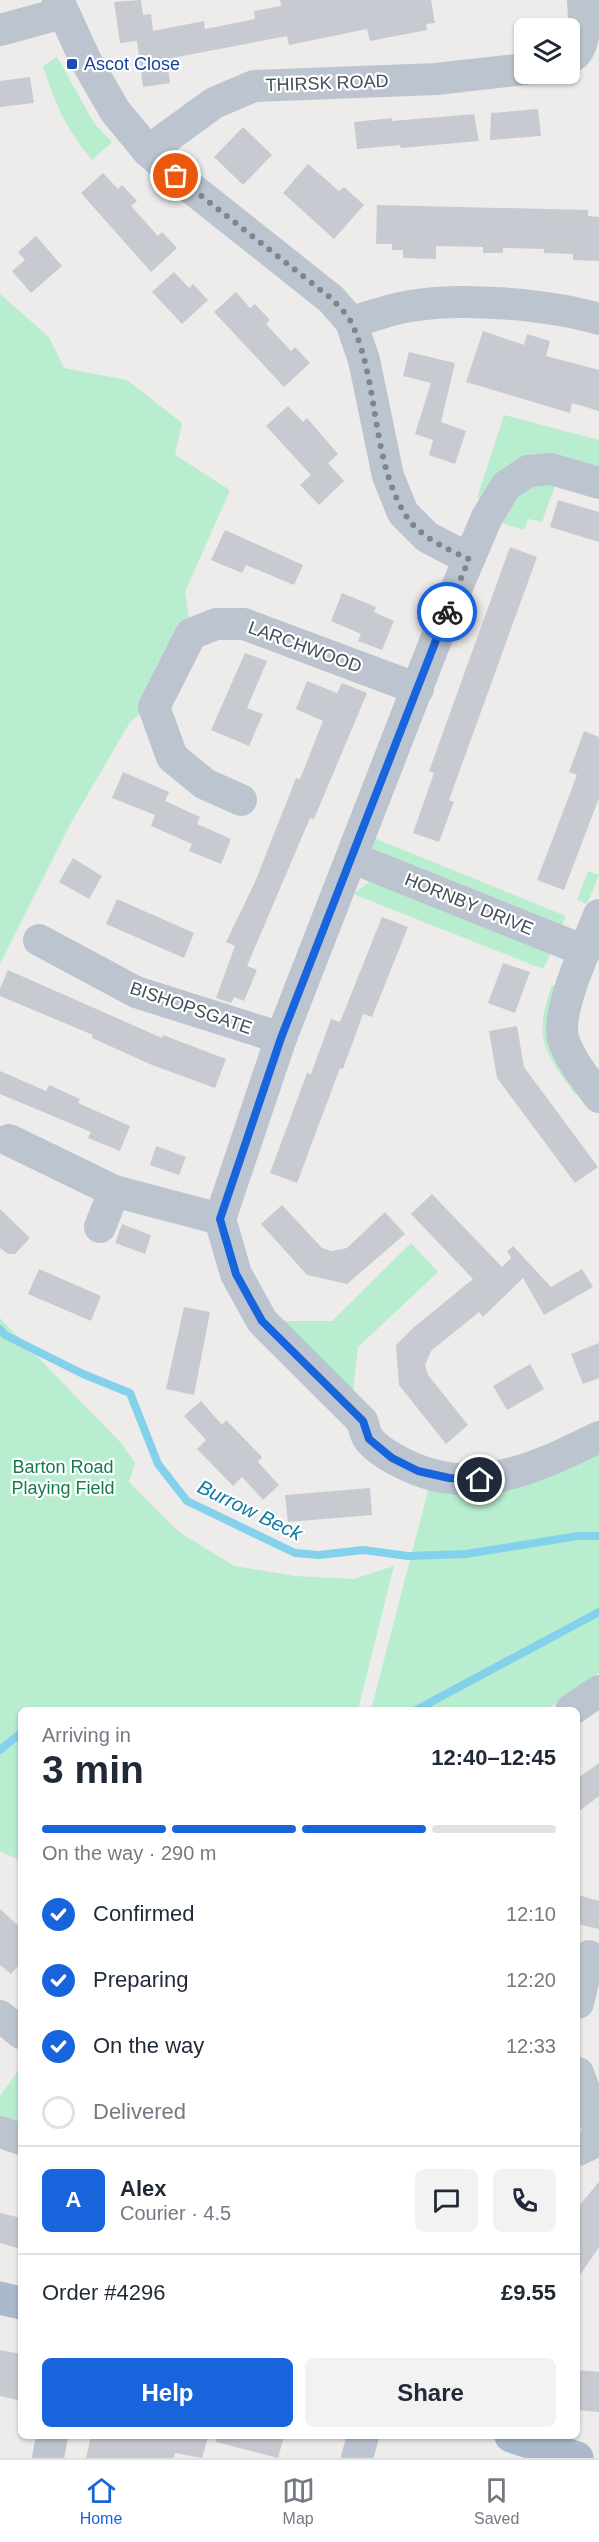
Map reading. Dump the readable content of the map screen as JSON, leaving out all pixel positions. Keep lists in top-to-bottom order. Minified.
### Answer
{"streets":{"street":["THIRSK ROAD","LARCHWOOD","HORNBY DRIVE","BISHOPSGATE"]},"water":["Burrow Beck"],"parks":["Barton Road Playing Field"],"places":{"transit":["Ascot Close"]},"page":{"heading":["3 min","Arriving in","12:40–12:45"],"panel":["Alex","Courier · 4.5","Order #4296","£9.55"],"bar":"On the way · 290 m","list":[["Confirmed","12:10"],["Preparing","12:20"],["On the way","12:33"],"Delivered"],"round":"A","buttons":["Help","Share"],"tabs":["Home","Map","Saved"]}}
